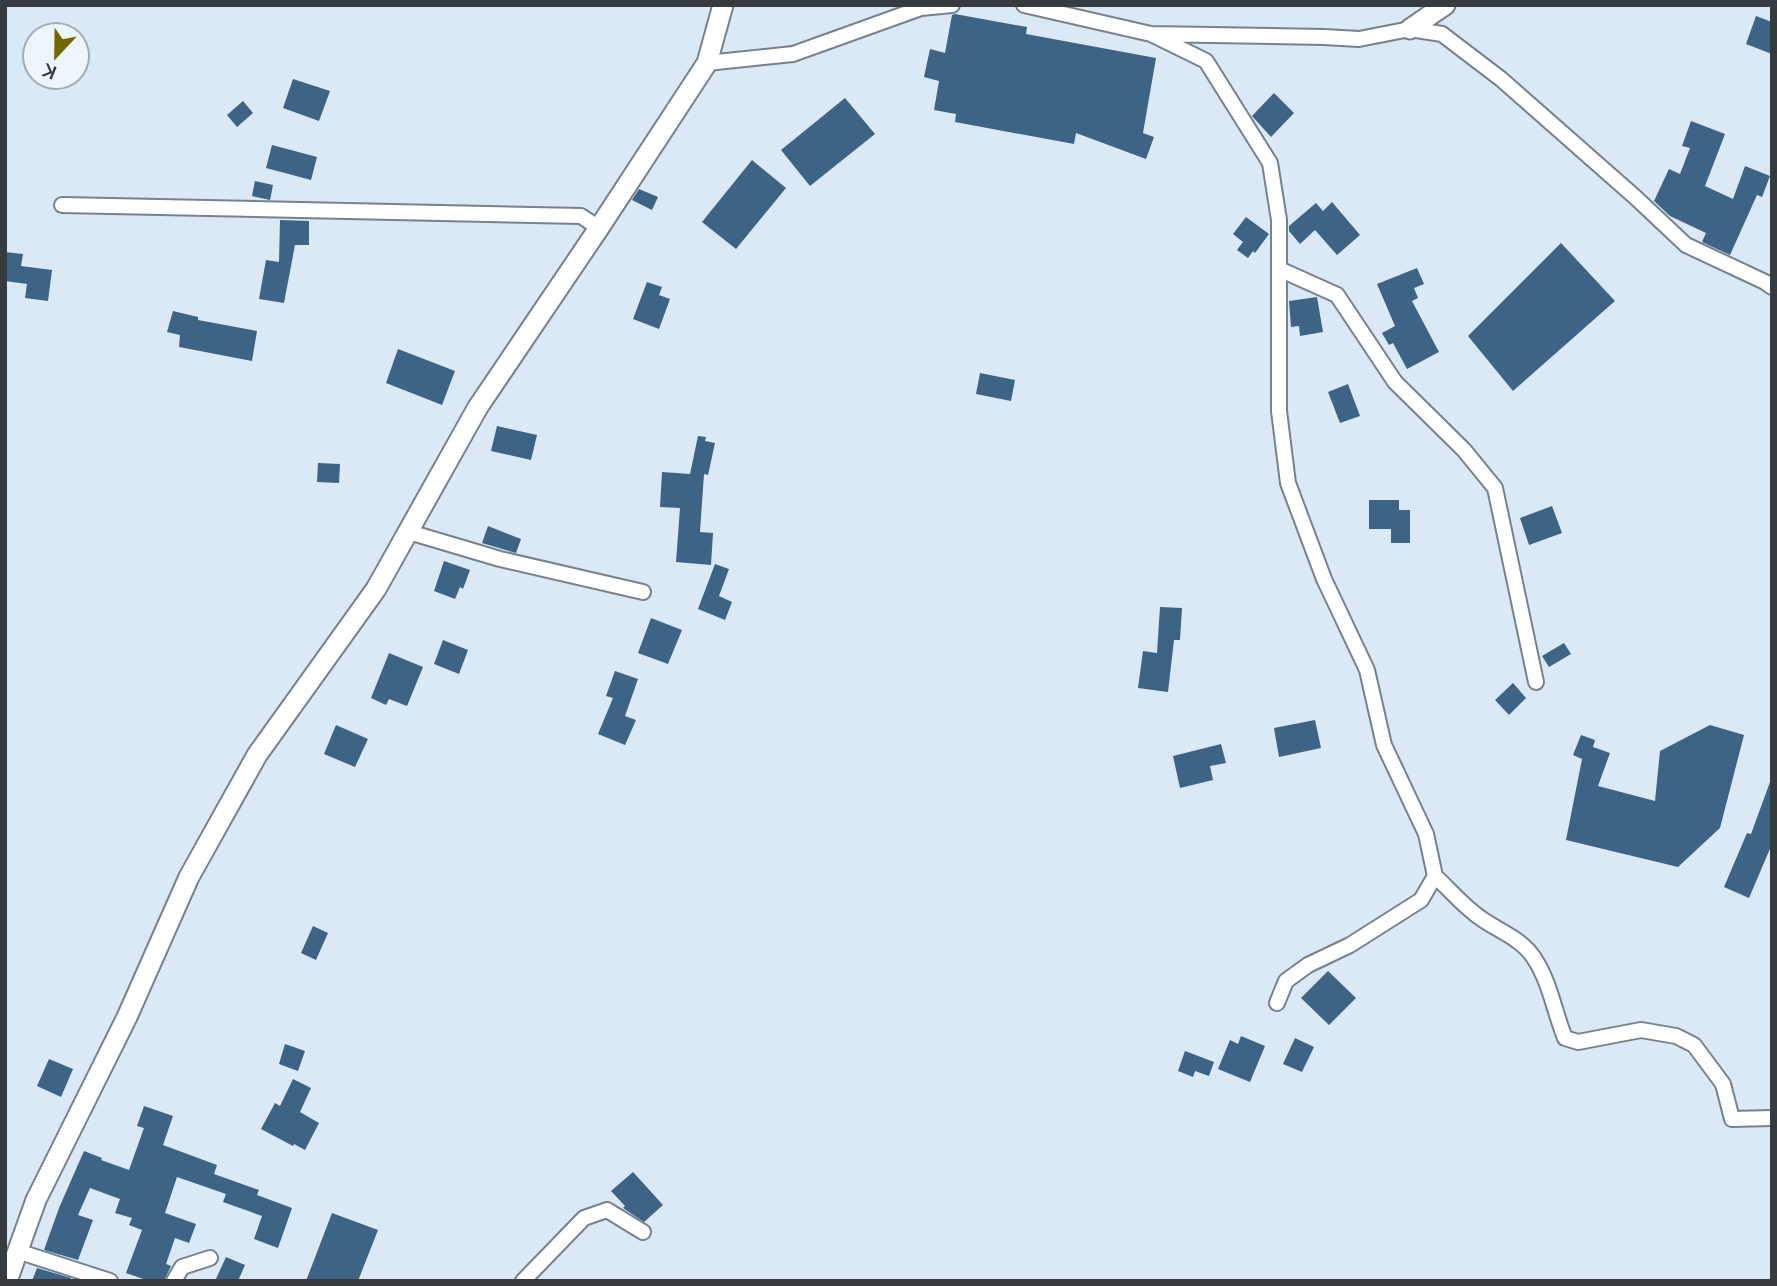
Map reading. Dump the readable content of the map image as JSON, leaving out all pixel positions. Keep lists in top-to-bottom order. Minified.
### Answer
{"north":"bottom"}
